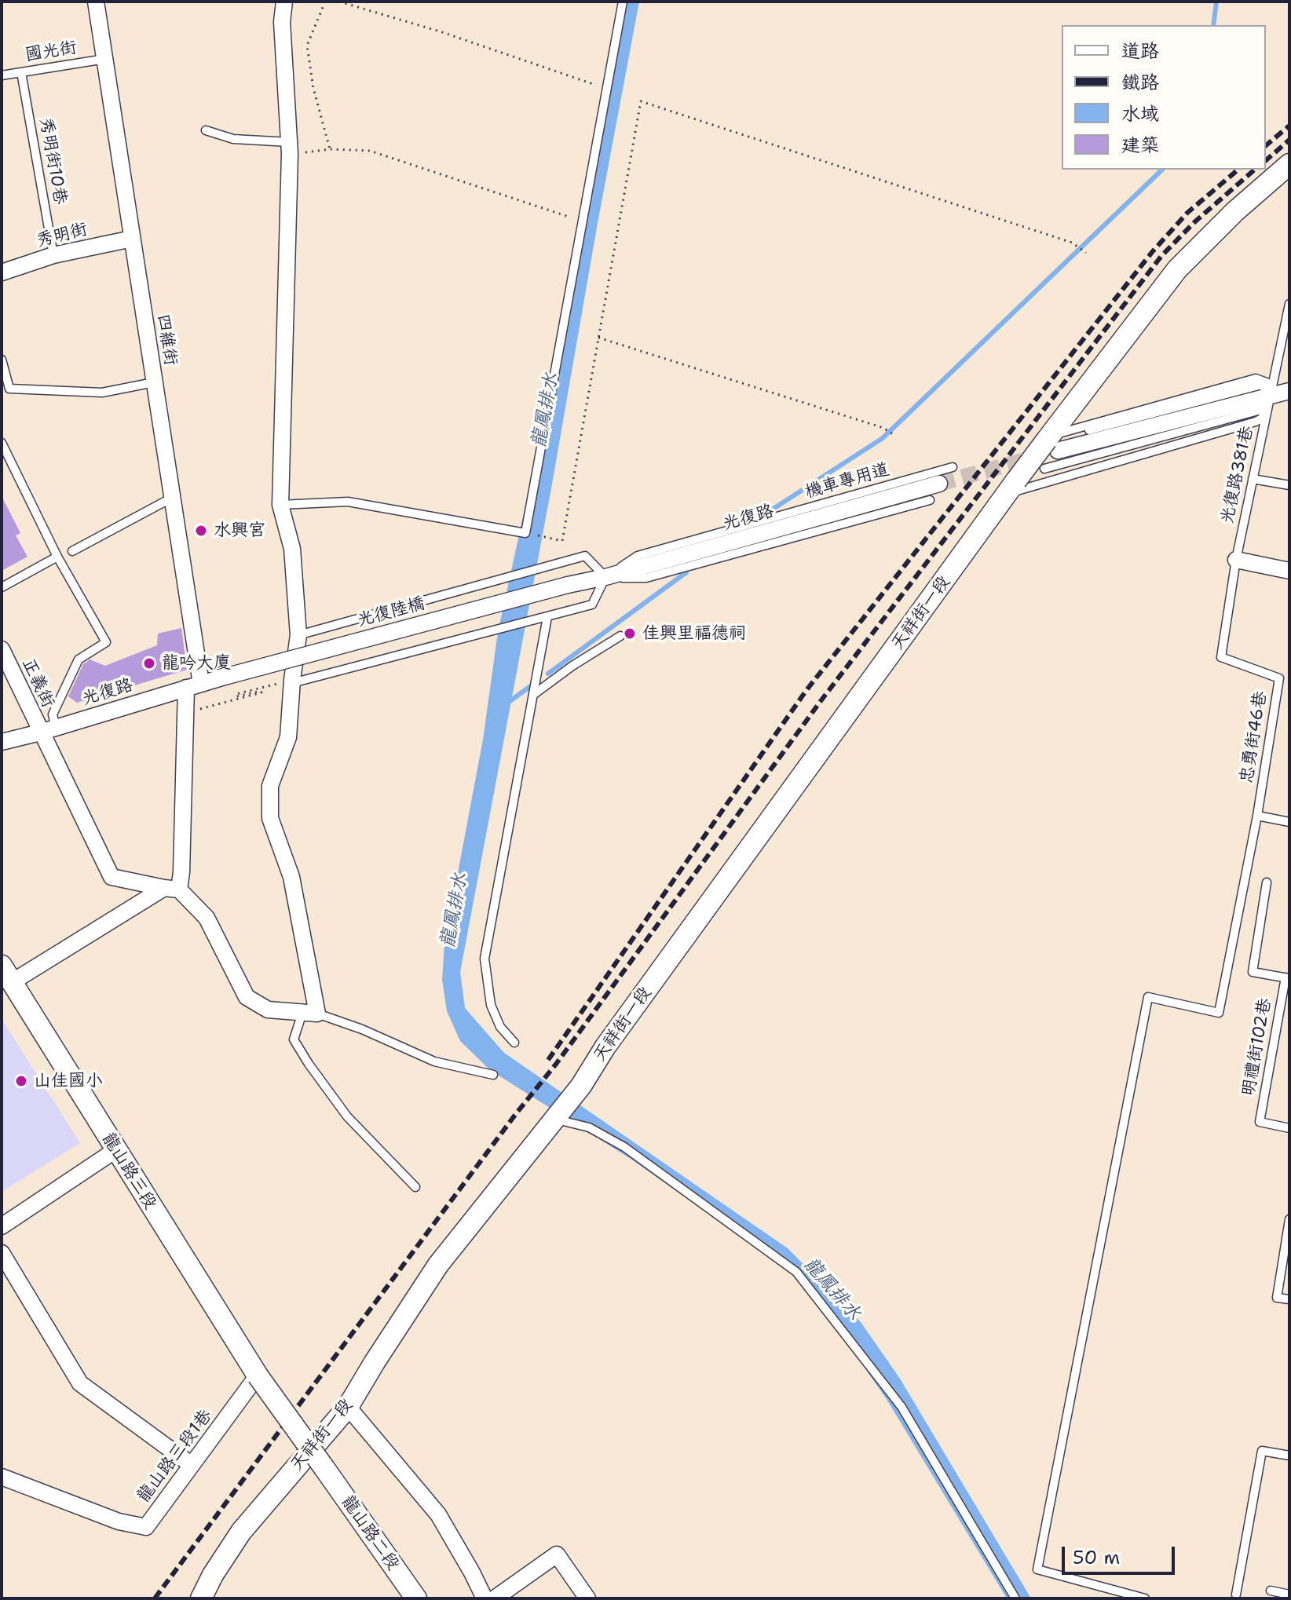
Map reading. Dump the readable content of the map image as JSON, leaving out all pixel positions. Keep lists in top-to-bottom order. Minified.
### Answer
{"streets":{"street":["秀明街","四維街","光復路","光復陸橋","天祥街一段","正義街","龍山路三段","龍山路三段1巷","龍山路二段"],"lane":["國光街","秀明街10巷","光復路381巷","機車專用道","忠勇街46巷","明禮街102巷"]},"crossings":[["國光街","秀明街10巷"],["國光街","四維街"],["秀明街10巷","秀明街"],["秀明街","四維街"],["四維街","光復路"],["四維街","正義街"],["光復路381巷","忠勇街46巷"],["機車專用道","光復路"],["光復路","光復陸橋"],["光復路","正義街"],["龍山路三段","龍山路三段1巷"],["龍山路三段","龍山路二段"]],"water":["龍鳳排水"],"places":["水興宮","佳興里福德祠","龍吟大廈","山佳國小"],"legend":["道路","鐵路","水域","建築"],"scale_bar":"50 m"}
